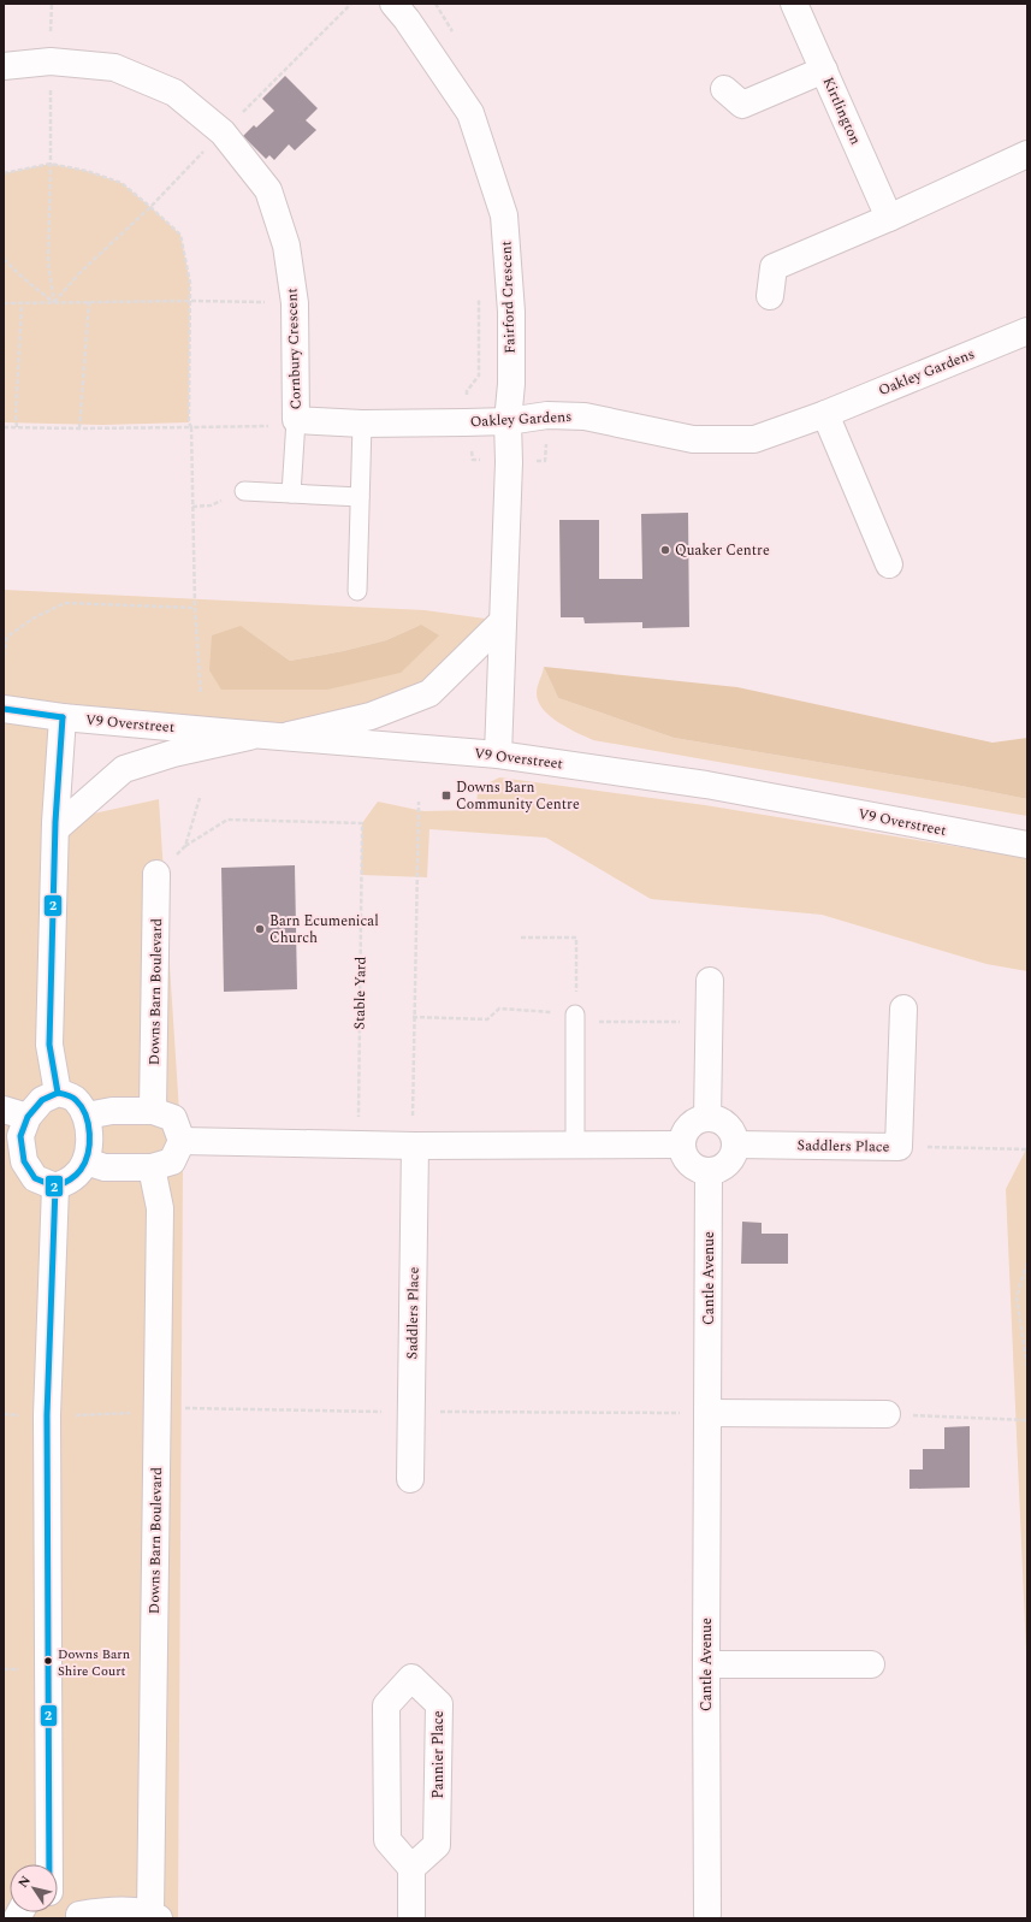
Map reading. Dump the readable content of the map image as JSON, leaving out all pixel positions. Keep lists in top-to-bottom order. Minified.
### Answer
{"streets":{"street":["Kirtlington","Fairford Crescent","Cornbury Crescent","Oakley Gardens","V9 Overstreet","Downs Barn Boulevard","Saddlers Place","Cantle Avenue","Pannier Place"],"path":["Stable Yard"]},"crossings":[["Fairford Crescent","Oakley Gardens"],["Fairford Crescent","V9 Overstreet"],["Cornbury Crescent","Oakley Gardens"],["Saddlers Place","Cantle Avenue"]],"places":{"other":["Quaker Centre","Barn Ecumenical Church","Downs Barn Shire Court"],"transit":["Downs Barn Community Centre"]},"lines":["transit line 2"],"north":"top left"}
